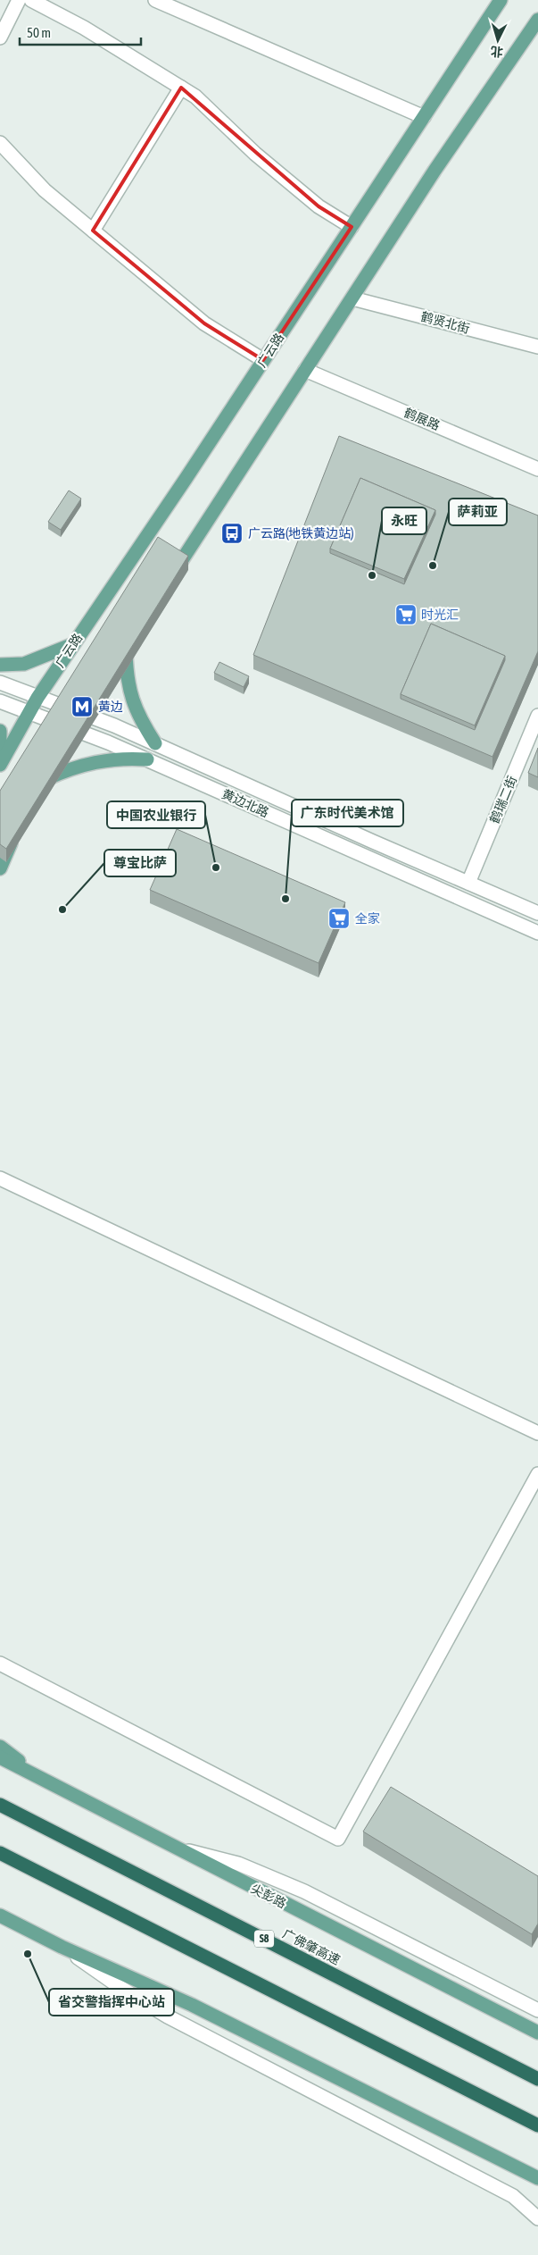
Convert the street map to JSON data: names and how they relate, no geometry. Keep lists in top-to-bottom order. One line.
{"streets":{"highway":["S8","广佛肇高速"],"main road":["广云路","尖彭路"],"street":["鹤贤北街","鹤展路","鹤瑞二街","黄边北路"]},"crossings":[["广云路","黄边北路"],["鹤瑞二街","黄边北路"]],"places":{"bus stop":["广云路(地铁黄边站)"],"other":["萨莉亚","永旺","中国农业银行","广东时代美术馆","尊宝比萨","省交警指挥中心站"],"supermarket":["时光汇","全家"],"metro station":["黄边"]},"scale_bar":"50 m","north":"bottom"}
